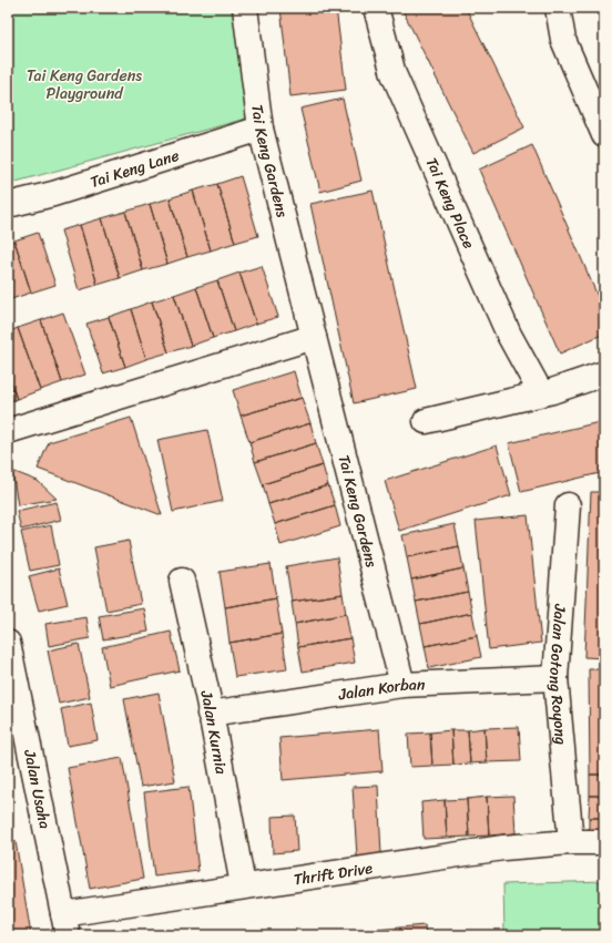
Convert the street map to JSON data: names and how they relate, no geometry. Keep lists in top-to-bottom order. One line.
{"streets":{"street":["Tai Keng Gardens","Tai Keng Lane","Tai Keng Place","Jalan Gotong Royong","Jalan Korban","Jalan Kurnia","Jalan Usaha","Thrift Drive"]},"crossings":[["Tai Keng Gardens","Tai Keng Lane"],["Tai Keng Gardens","Jalan Korban"],["Jalan Gotong Royong","Jalan Korban"],["Jalan Gotong Royong","Thrift Drive"],["Jalan Korban","Jalan Kurnia"],["Jalan Kurnia","Thrift Drive"],["Jalan Usaha","Thrift Drive"]],"parks":["Tai Keng Gardens Playground"]}
